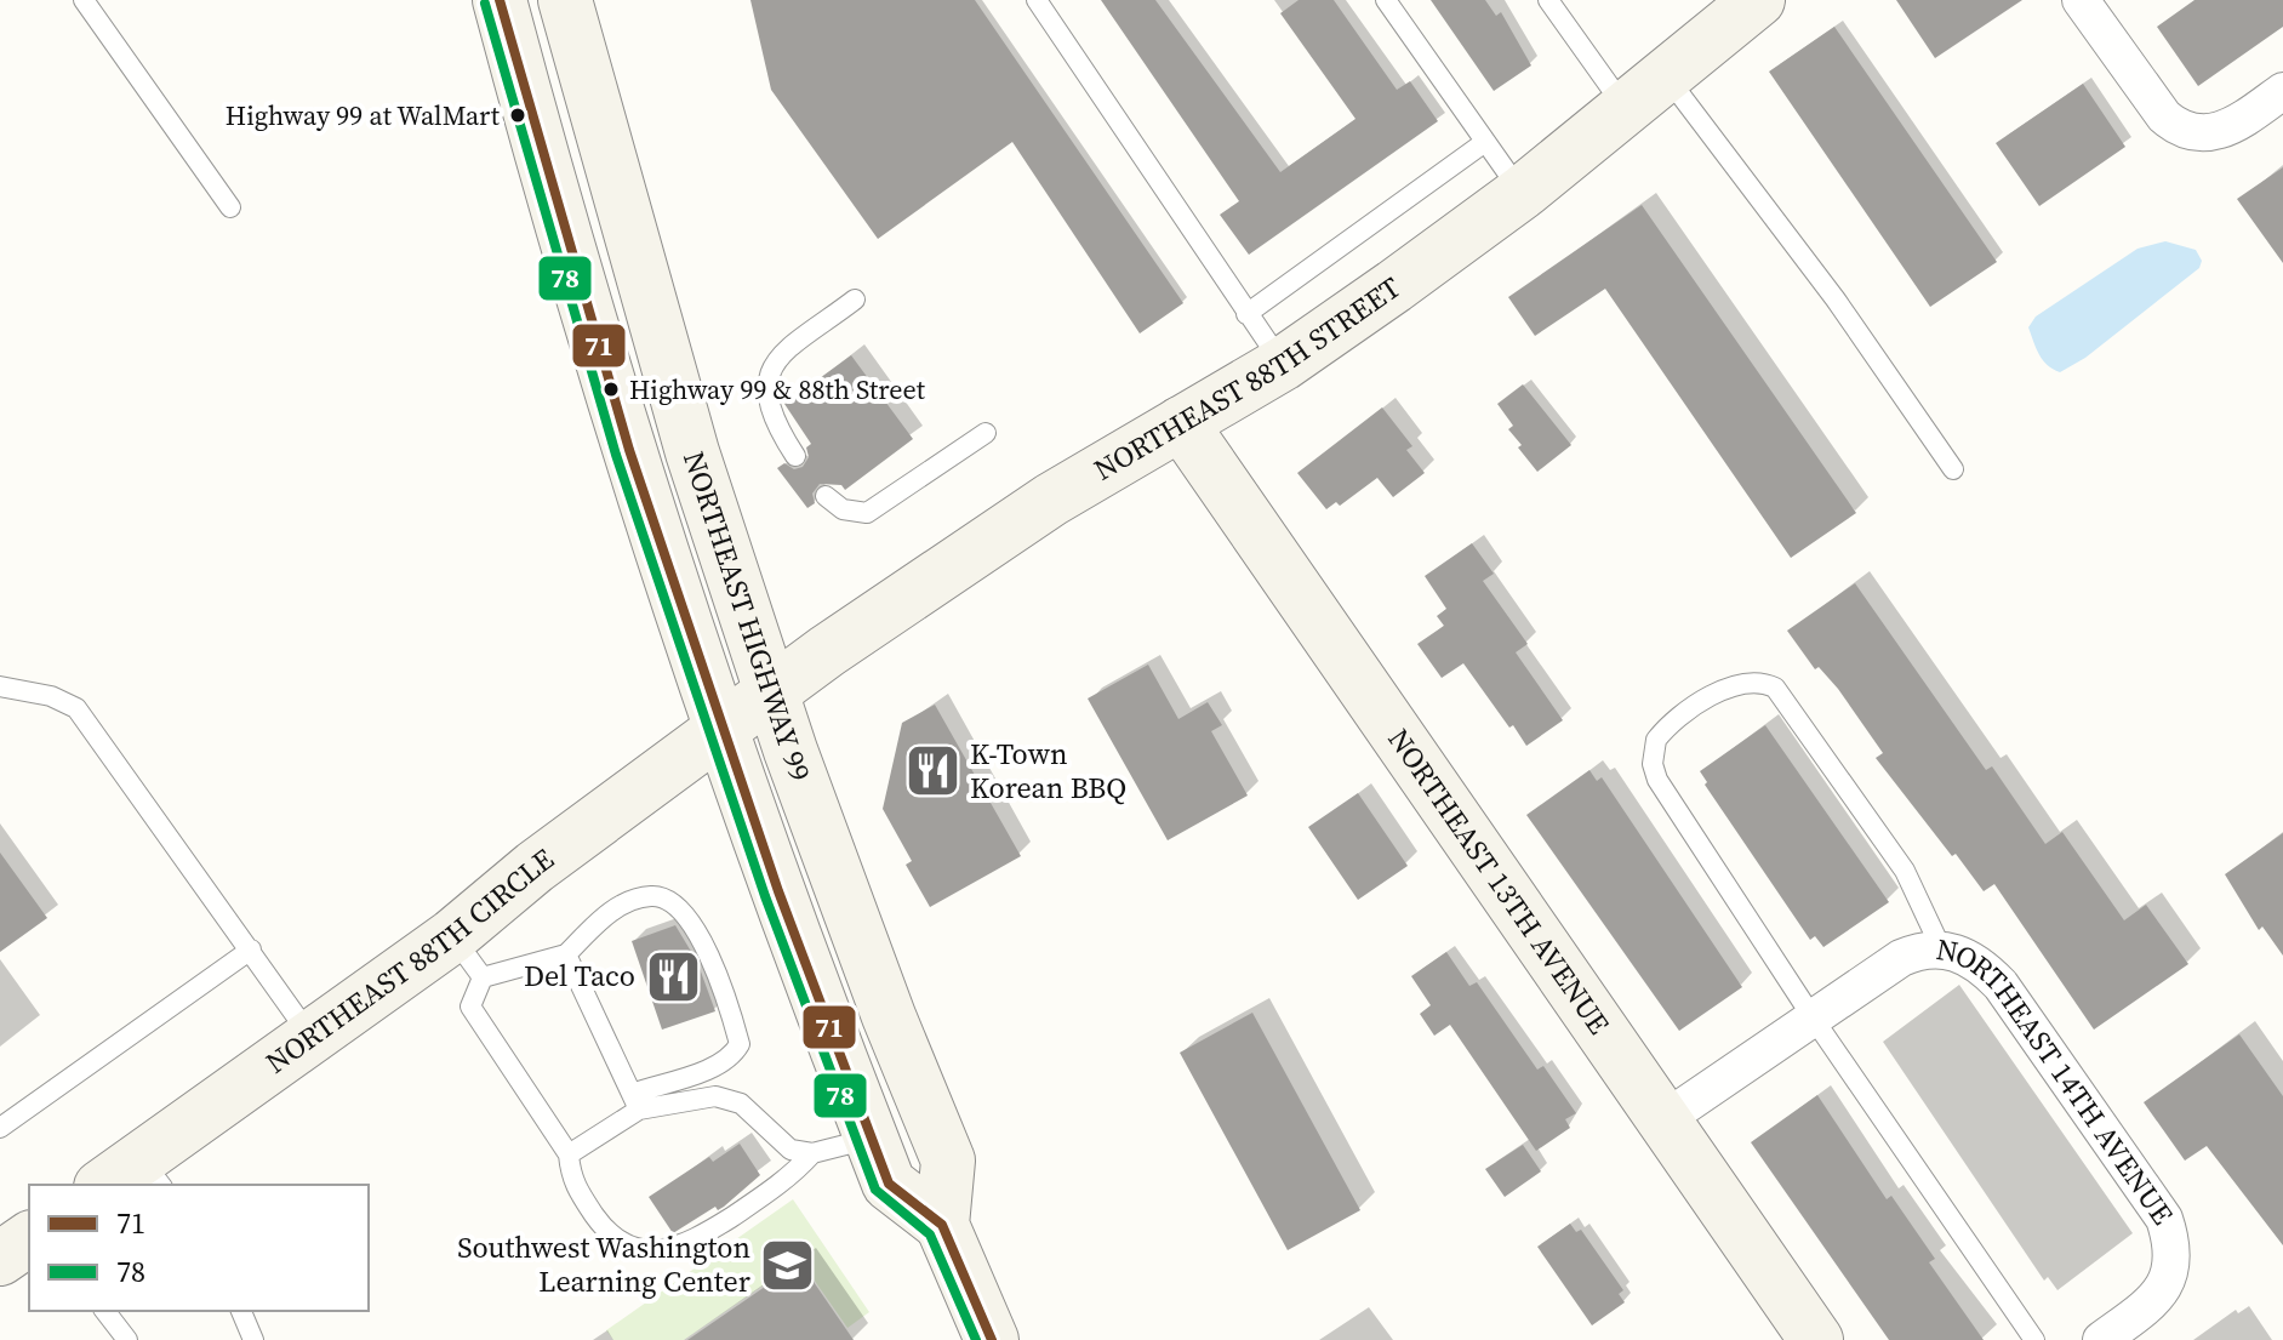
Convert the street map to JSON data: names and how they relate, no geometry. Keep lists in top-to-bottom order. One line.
{"streets":{"street":["NORTHEAST 88TH STREET","NORTHEAST HIGHWAY 99","NORTHEAST 13TH AVENUE","NORTHEAST 88TH CIRCLE","NORTHEAST 14TH AVENUE"]},"crossings":[["NORTHEAST 88TH STREET","NORTHEAST HIGHWAY 99"],["NORTHEAST 88TH STREET","NORTHEAST 13TH AVENUE"],["NORTHEAST 88TH STREET","NORTHEAST 88TH CIRCLE"],["NORTHEAST HIGHWAY 99","NORTHEAST 88TH CIRCLE"]],"places":{"other":["Highway 99 at WalMart","Highway 99 & 88th Street"],"restaurant":["K-Town Korean BBQ","Del Taco"],"school or university":["Southwest Washington Learning Center"]},"lines":["transit line 71","transit line 78"],"legend":["71","78"]}
